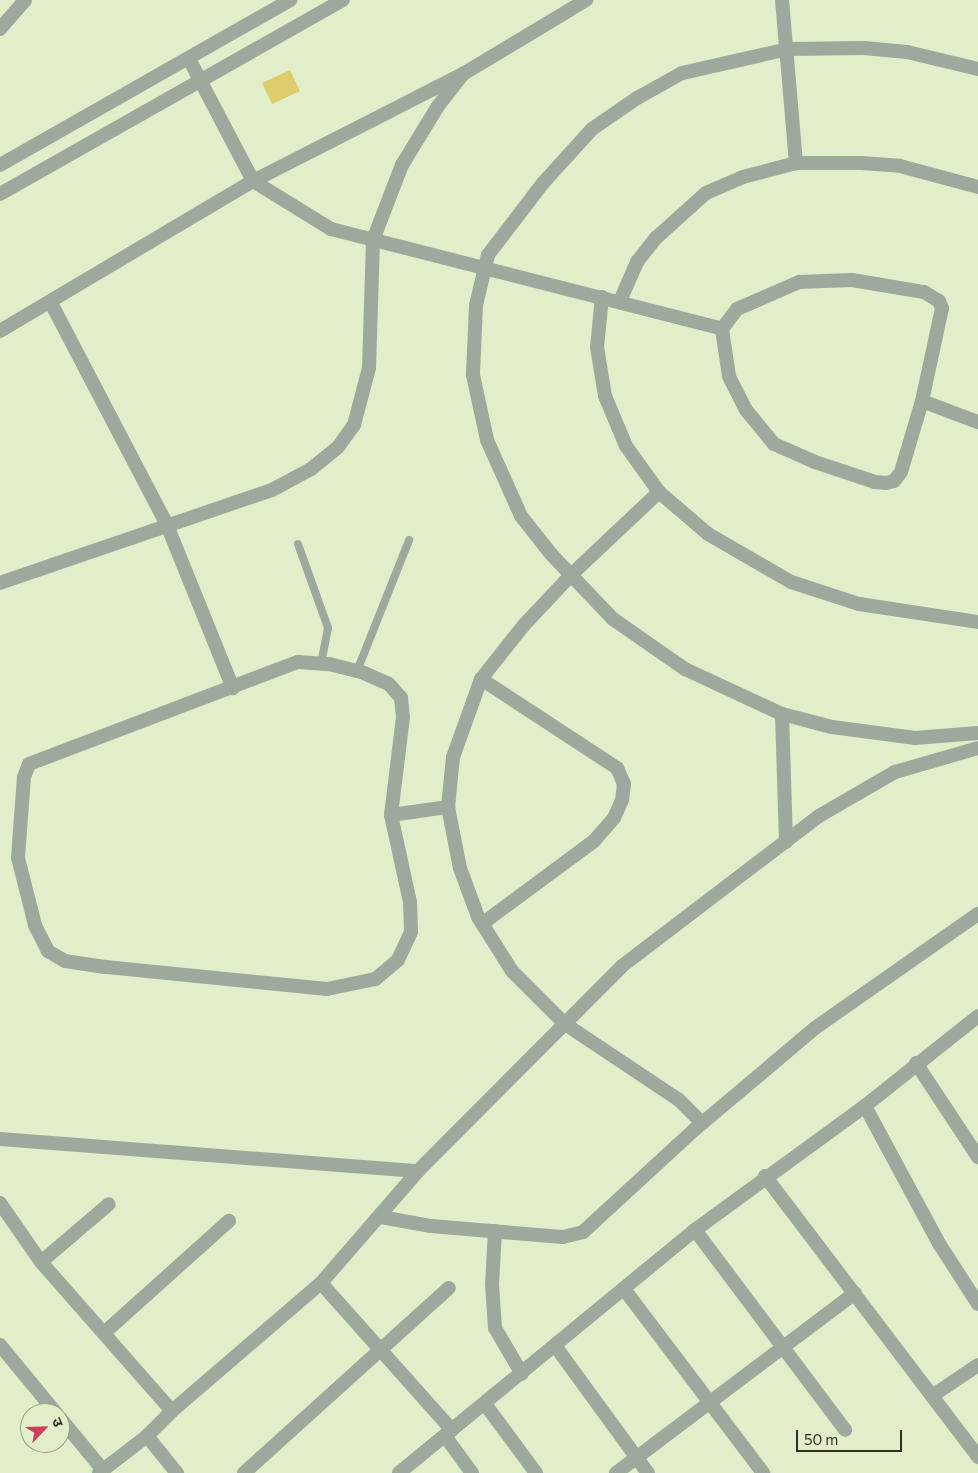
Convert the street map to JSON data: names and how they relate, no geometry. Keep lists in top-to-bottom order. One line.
{"scale_bar":"50 m","north":"top right"}
